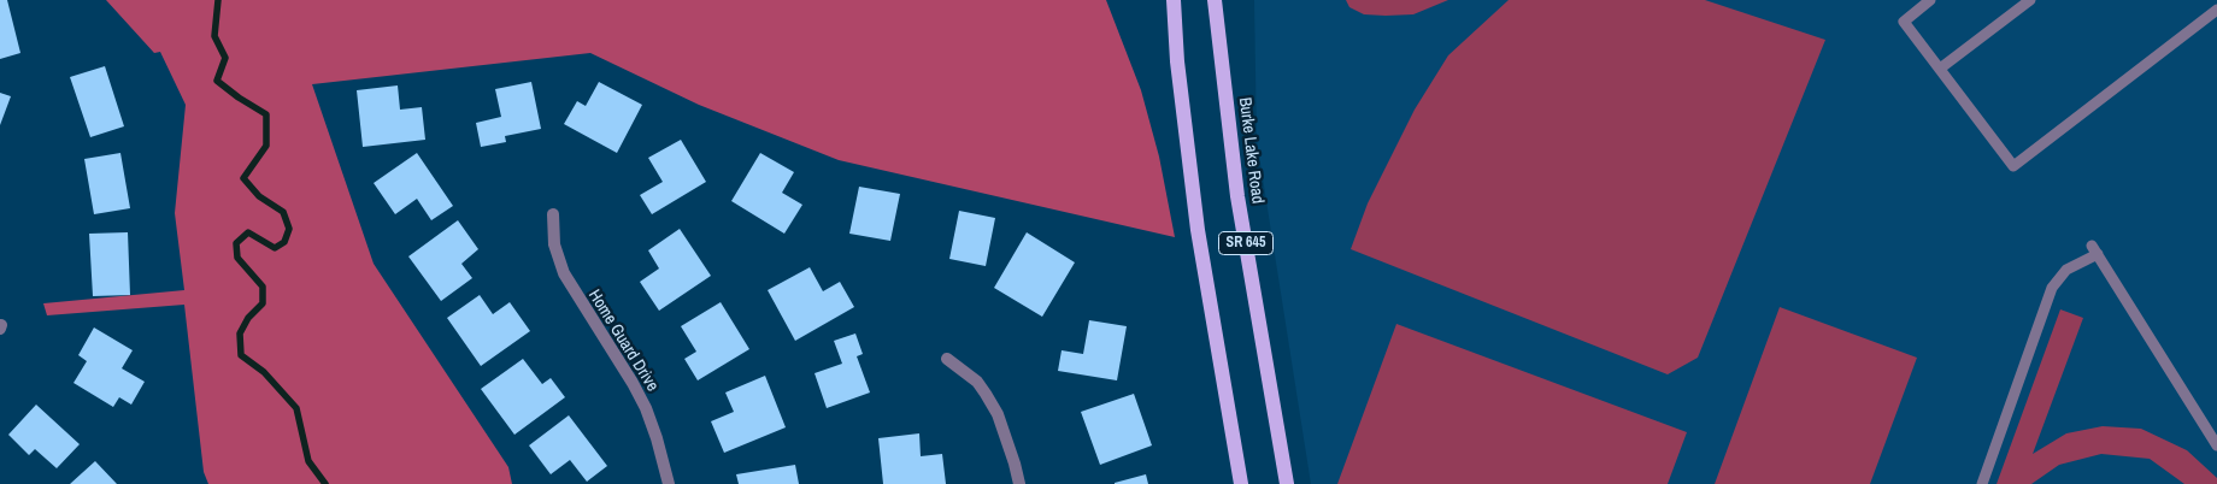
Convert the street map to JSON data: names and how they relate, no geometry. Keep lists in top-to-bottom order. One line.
{"streets":{"main road":["Burke Lake Road","SR 645"],"street":["Home Guard Drive"]}}
